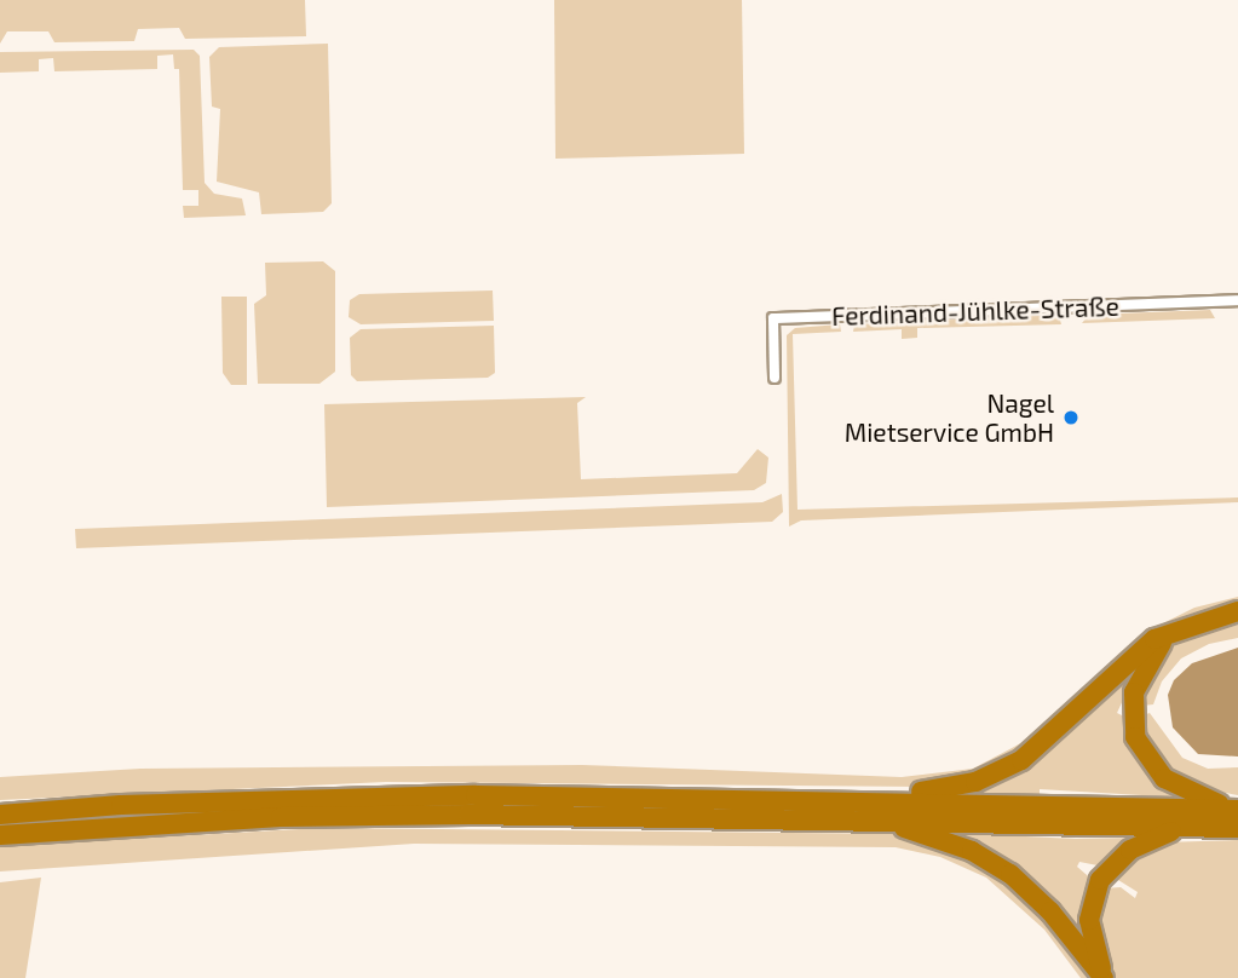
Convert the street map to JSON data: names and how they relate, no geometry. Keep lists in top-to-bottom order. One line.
{"streets":{"street":["Ferdinand-Jühlke-Straße"]},"places":["Nagel Mietservice GmbH"]}
